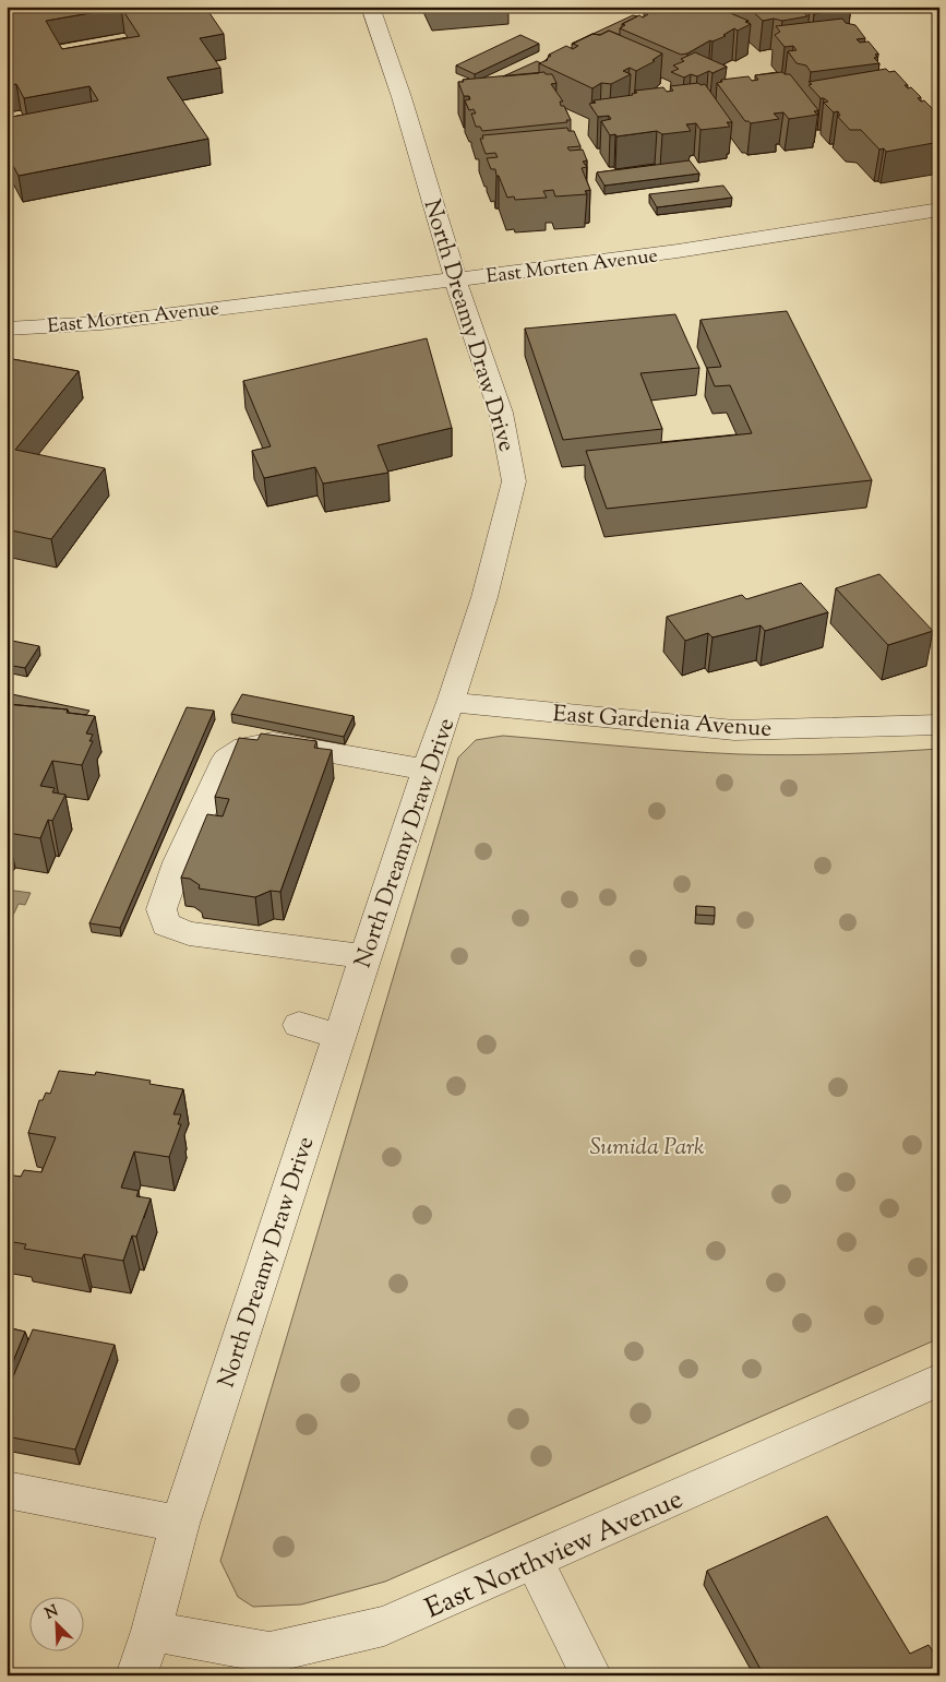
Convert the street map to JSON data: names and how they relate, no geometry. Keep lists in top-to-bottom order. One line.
{"streets":{"street":["East Morten Avenue","North Dreamy Draw Drive","East Gardenia Avenue","East Northview Avenue"]},"crossings":[["East Morten Avenue","North Dreamy Draw Drive"],["North Dreamy Draw Drive","East Gardenia Avenue"],["North Dreamy Draw Drive","East Northview Avenue"]],"parks":["Sumida Park"],"north":"top left"}
